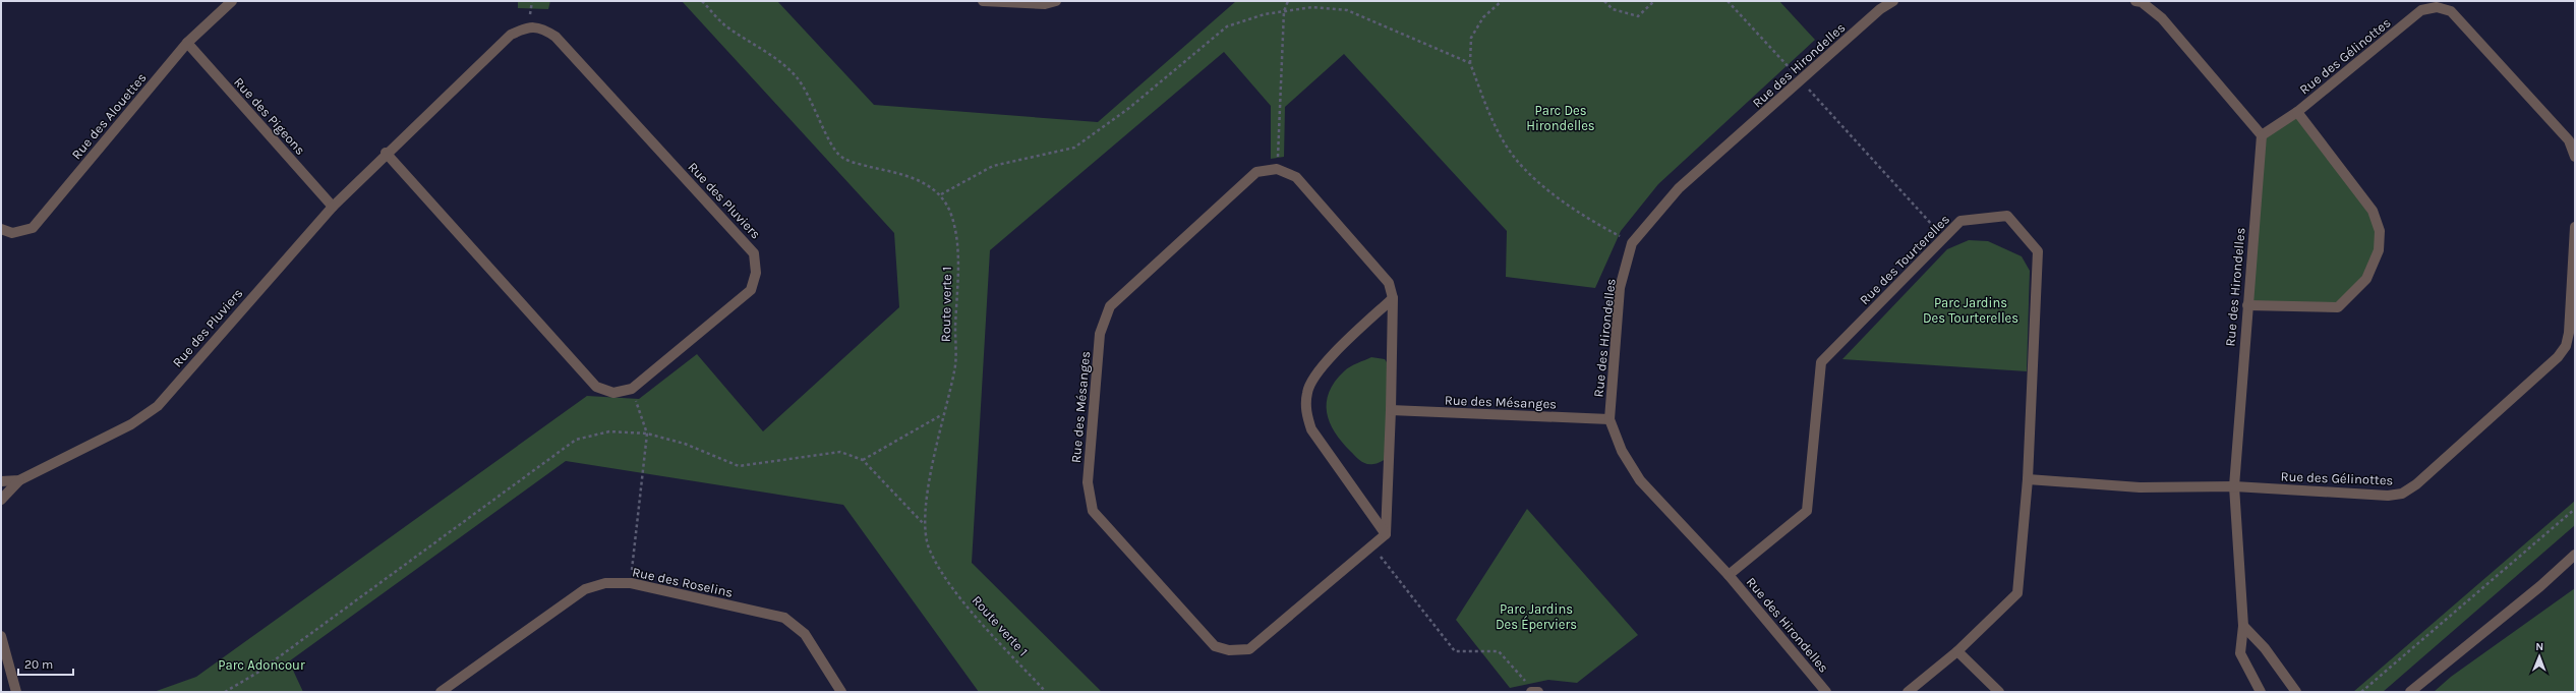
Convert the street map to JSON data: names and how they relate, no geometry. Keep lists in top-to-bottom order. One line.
{"streets":{"street":["Rue des Gélinottes","Rue des Hirondelles","Rue des Alouettes","Rue des Pigeons","Rue des Pluviers","Rue des Tourterelles","Rue des Mésanges","Rue des Roselins"],"path":["Route verte 1"]},"crossings":[["Rue des Gélinottes","Rue des Hirondelles"],["Rue des Gélinottes","Rue des Tourterelles"],["Rue des Hirondelles","Rue des Tourterelles"],["Rue des Hirondelles","Rue des Mésanges"],["Rue des Alouettes","Rue des Pigeons"],["Rue des Pigeons","Rue des Pluviers"]],"parks":["Parc Des Hirondelles","Parc Jardins Des Tourterelles","Parc Jardins Des Éperviers","Parc Adoncour"],"scale_bar":"20 m","north":"top"}
